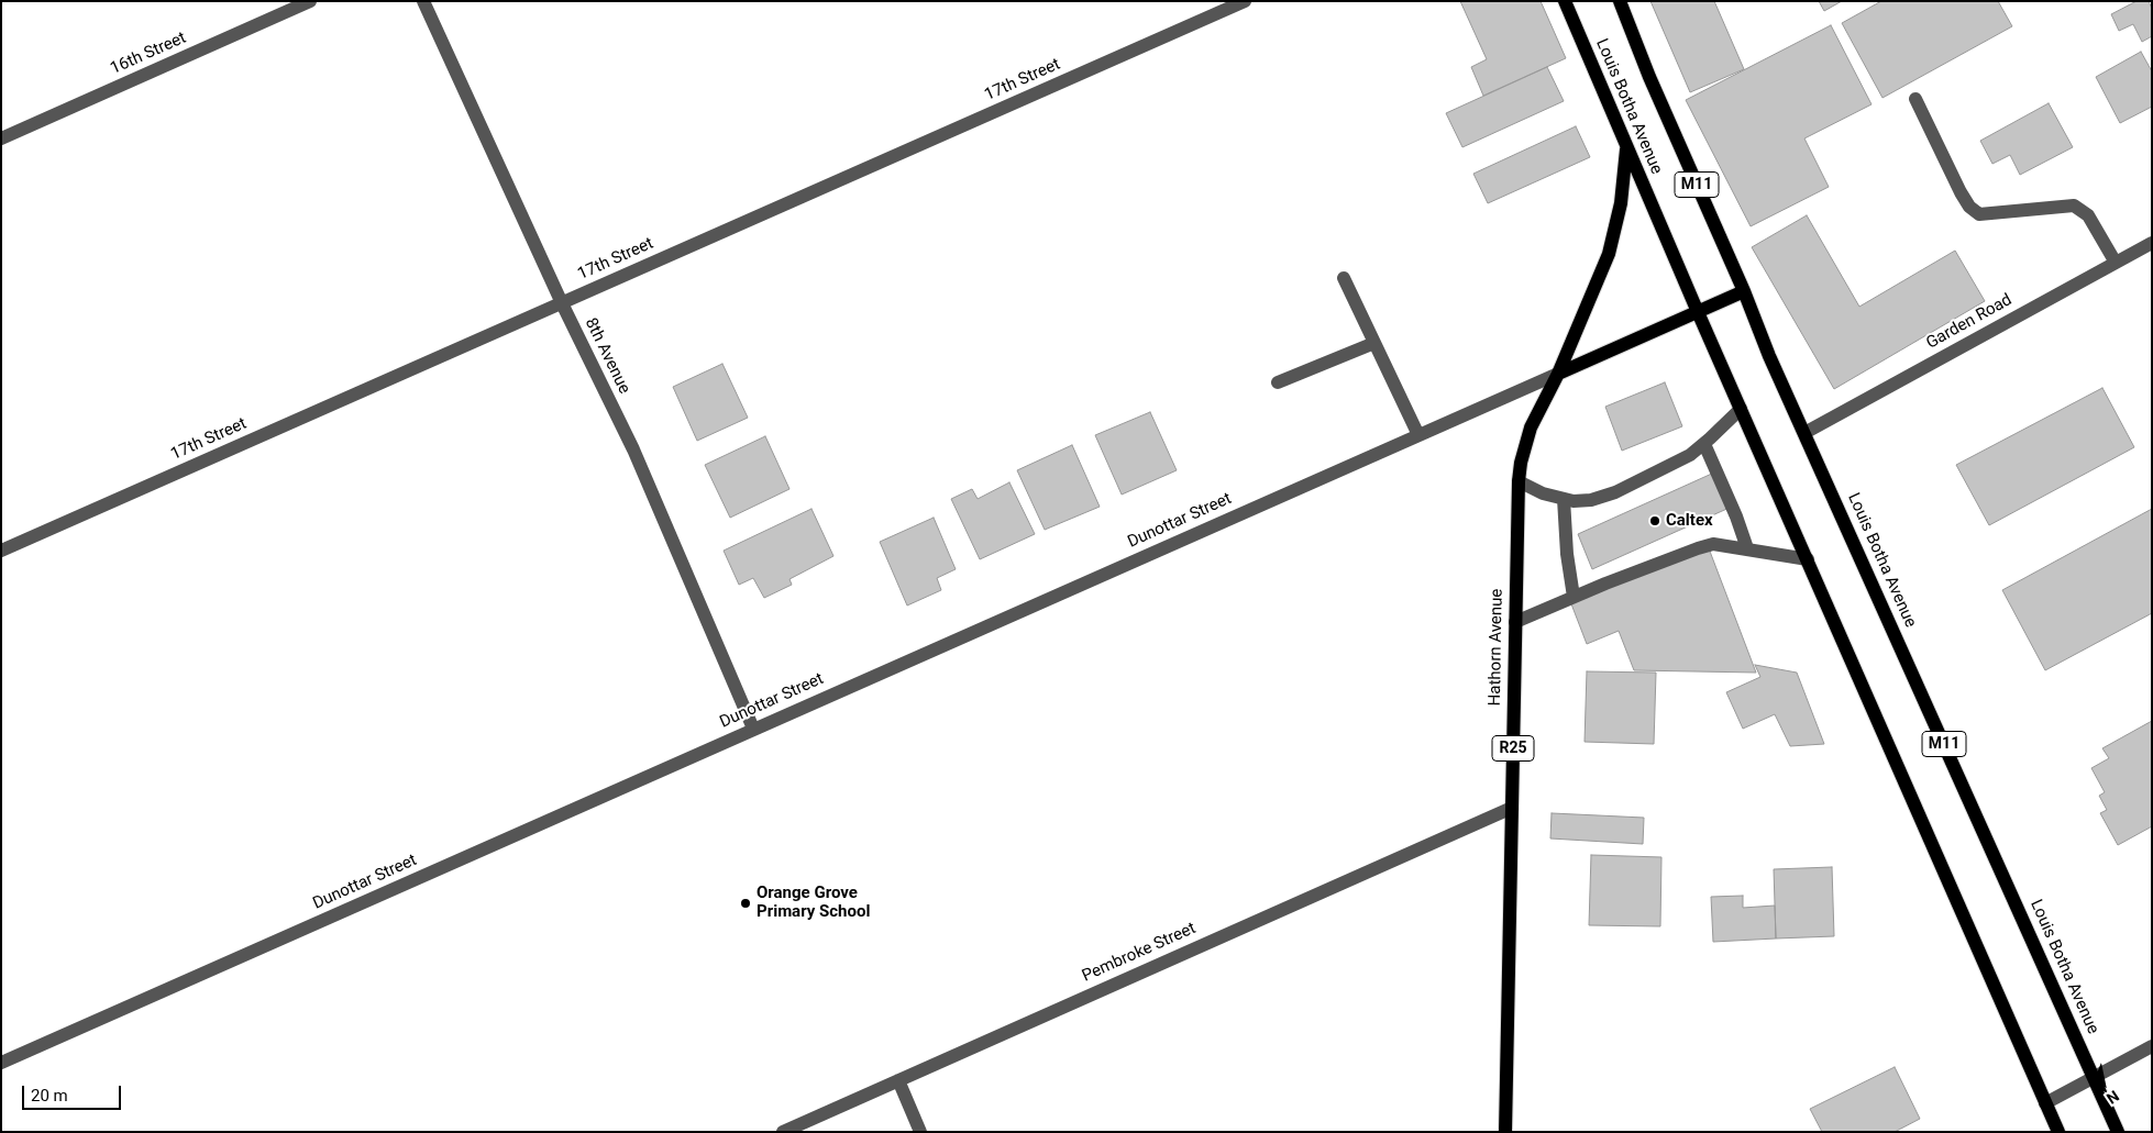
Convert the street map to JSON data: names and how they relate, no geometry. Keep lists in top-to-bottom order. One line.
{"streets":{"main road":["Louis Botha Avenue","M11","Hathorn Avenue","R25"],"street":["16th Street","17th Street","Garden Road","8th Avenue","Dunottar Street","Pembroke Street"]},"crossings":[["17th Street","8th Avenue"],["Louis Botha Avenue","Garden Road"],["Louis Botha Avenue","Hathorn Avenue"],["8th Avenue","Dunottar Street"],["Dunottar Street","Hathorn Avenue"],["Hathorn Avenue","Pembroke Street"]],"places":["Caltex","Orange Grove Primary School"],"scale_bar":"20 m","north":"bottom right"}
